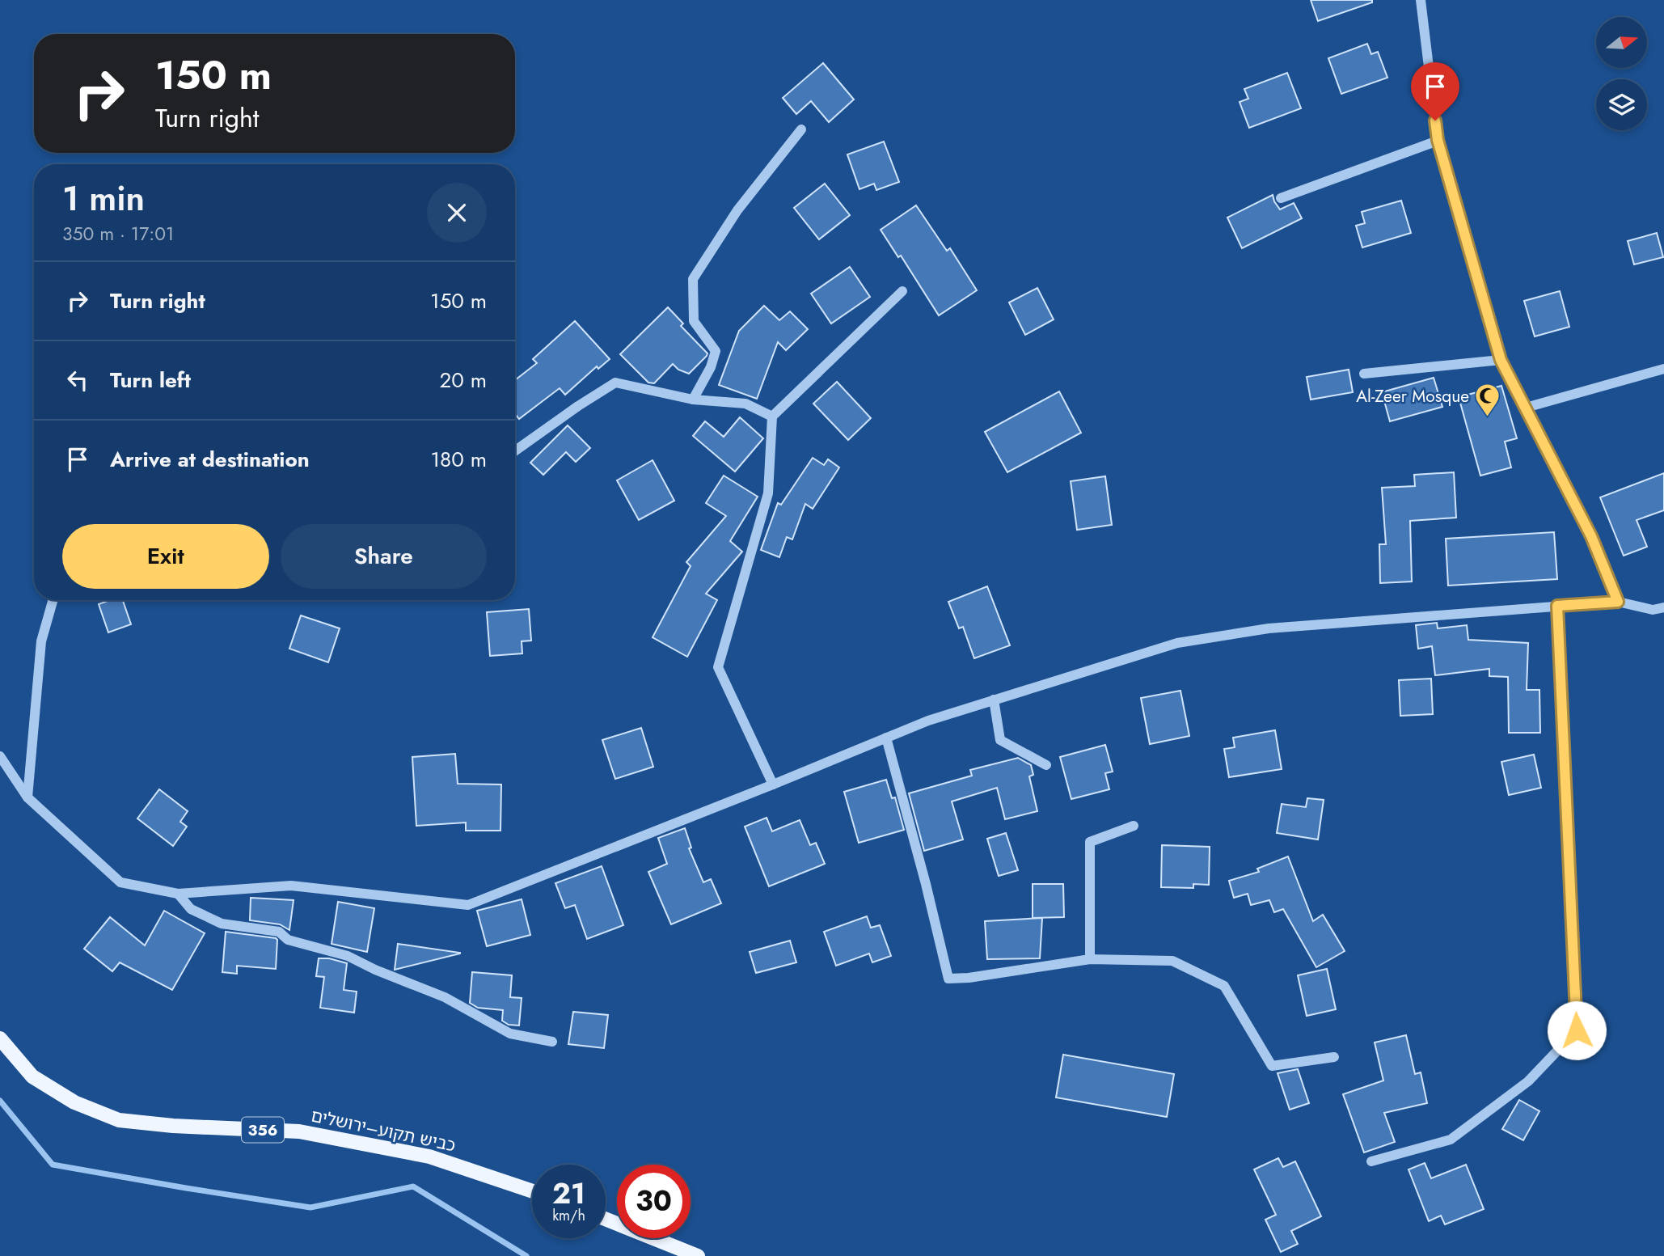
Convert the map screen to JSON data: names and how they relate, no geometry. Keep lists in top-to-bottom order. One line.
{"streets":{"main road":["356","כביש תקוע–ירושלים"]},"places":{"mosque":["Al-Zeer Mosque"]},"north":"right","page":{"turn":["150 m","Turn right"],"heading":["1 min","350 m · 17:01"],"list":[{"name":"Turn right","value":"150 m"},{"name":"Turn left","value":"20 m"},{"name":"Arrive at destination","value":"180 m"}],"buttons":["Exit","Share"],"speed":"21 km/h","limit":"30"}}
